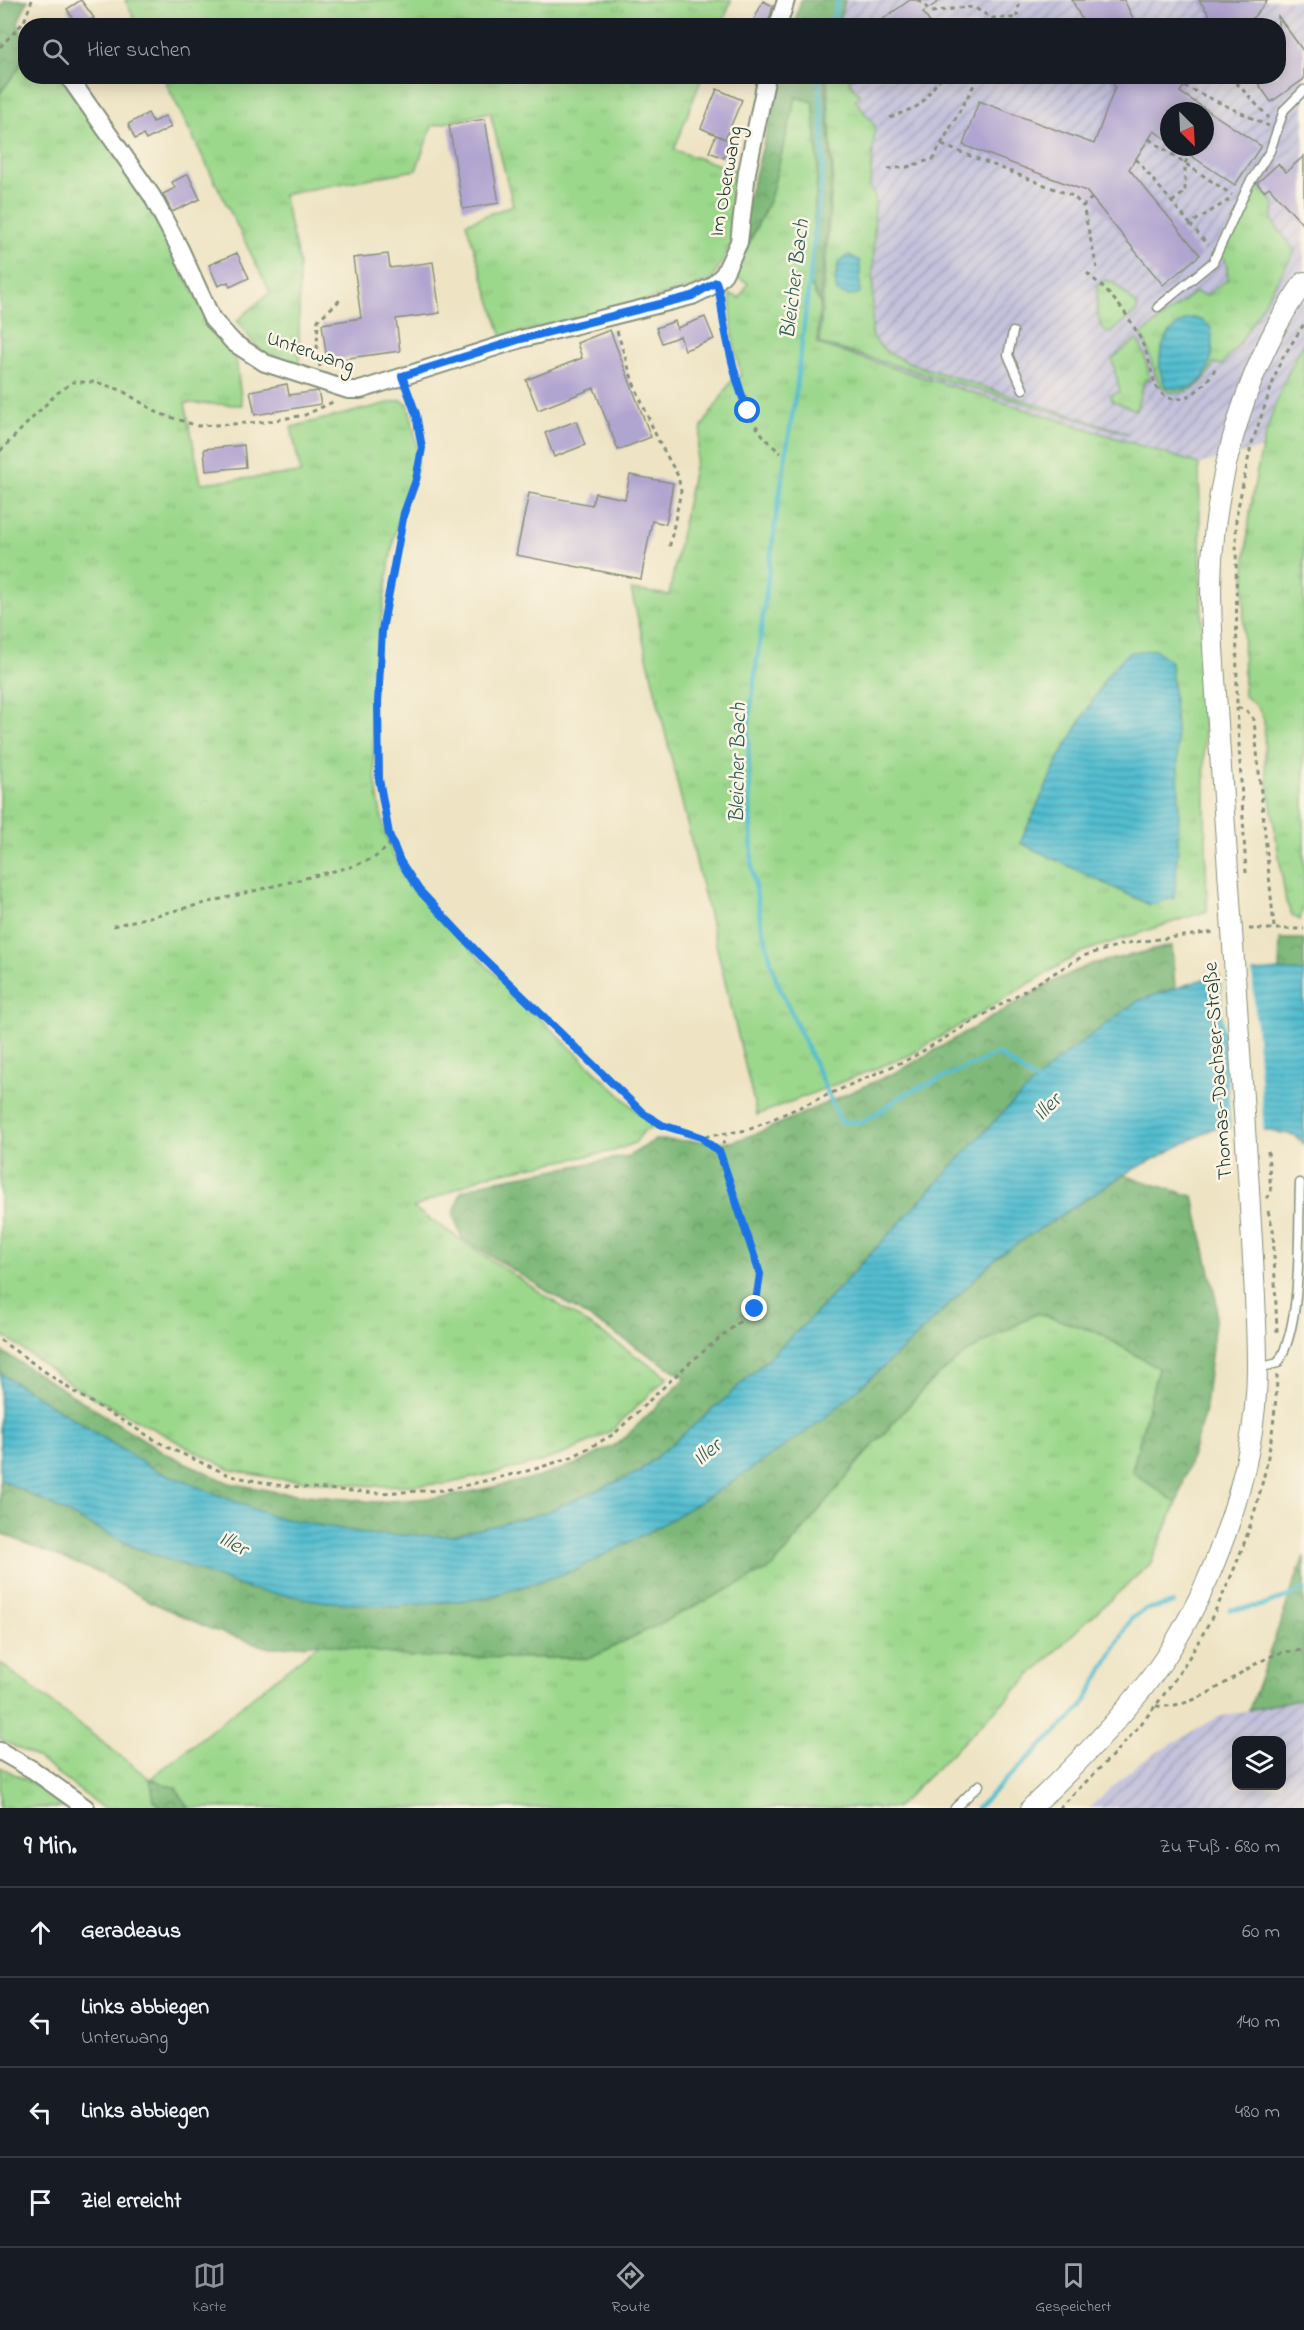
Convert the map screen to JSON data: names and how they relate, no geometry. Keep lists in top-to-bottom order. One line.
{"streets":{"street":["Im Oberwang","Unterwang","Thomas-Dachser-Straße"]},"crossings":[["Im Oberwang","Unterwang"]],"water":["Bleicher Bach","Iller"],"north":"bottom right","page":{"search":"Hier suchen","heading":["9 Min.","Zu Fuß · 680 m"],"list":[["Geradeaus","60 m"],["Links abbiegen","Unterwang","140 m"],["Links abbiegen","480 m"],"Ziel erreicht"],"nav":["Karte","Route","Gespeichert"]}}
